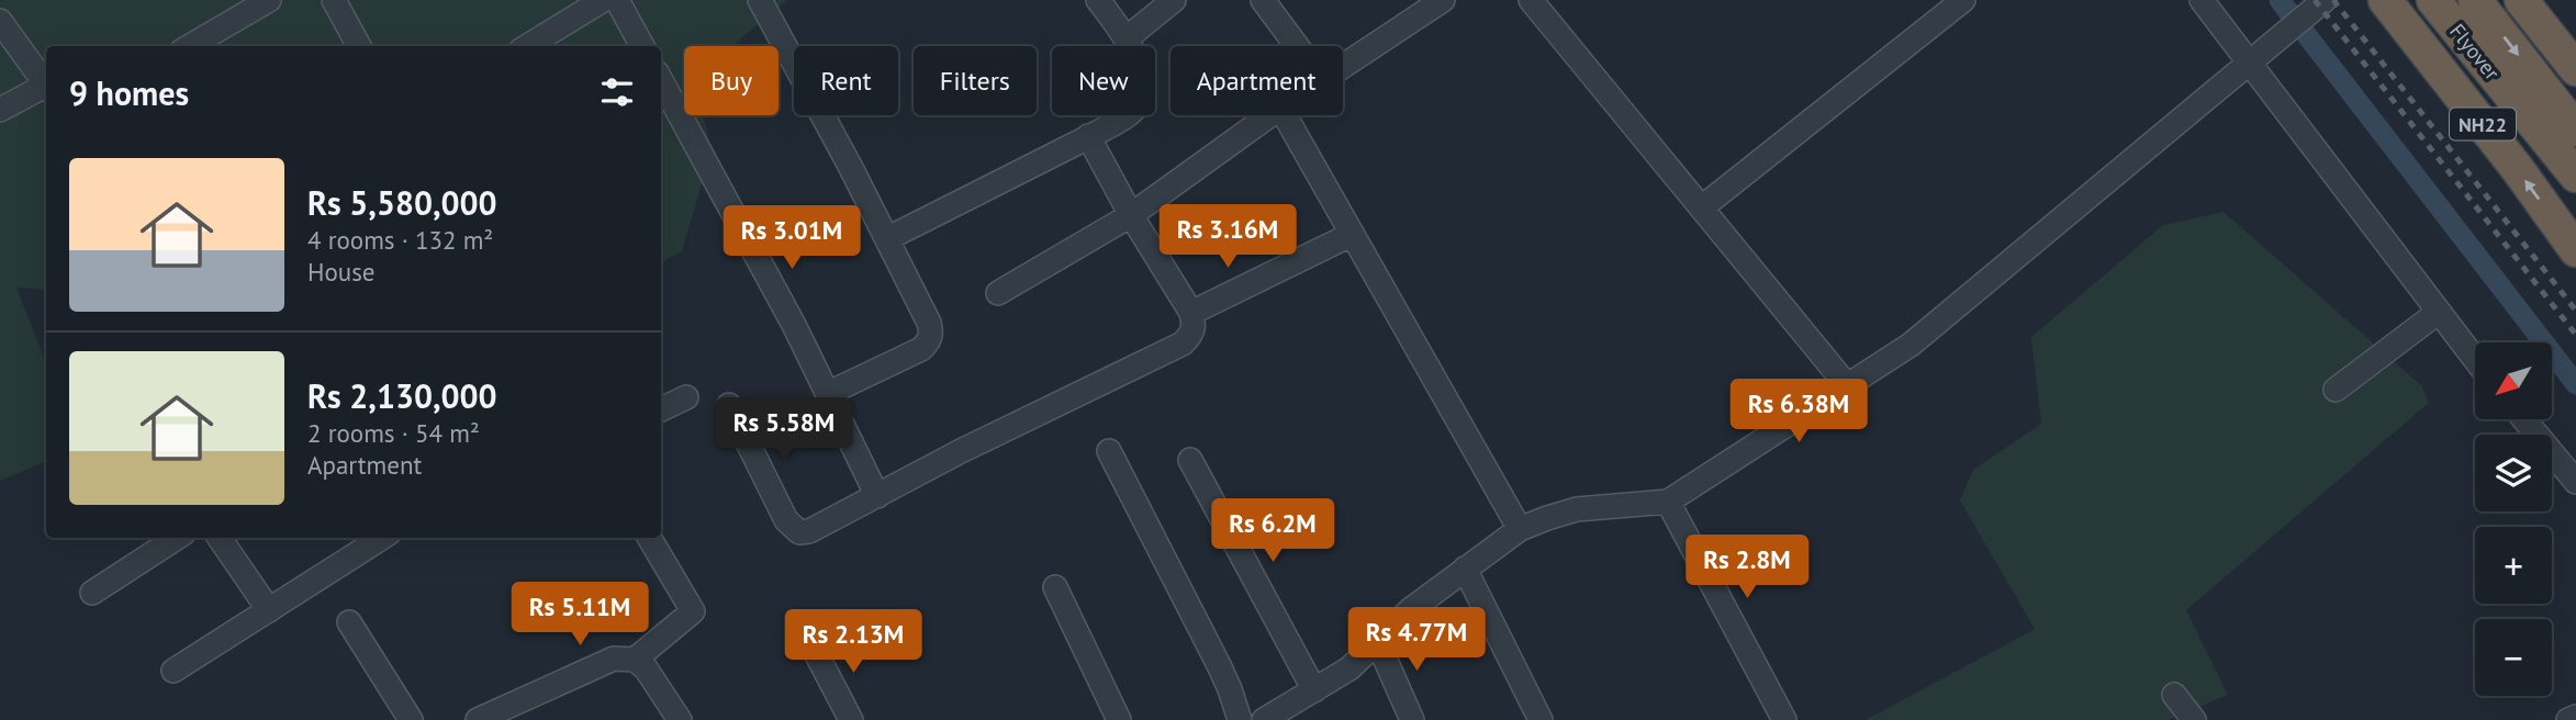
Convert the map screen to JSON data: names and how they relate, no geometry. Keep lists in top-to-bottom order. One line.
{"streets":{"highway":["Flyover","NH22"]},"north":"bottom left","page":{"chip":["Buy","Rent","Filters","New","Apartment"],"heading":"9 homes","list":[{"name":"Rs 5,580,000","note":"4 rooms · 132 m² · House"},{"name":"Rs 2,130,000","note":"2 rooms · 54 m² · Apartment"}],"price":["Rs 3.16M","Rs 3.01M","Rs 6.38M","Rs 5.58M","Rs 6.2M","Rs 2.8M","Rs 5.11M","Rs 4.77M","Rs 2.13M"],"map_buttons":["+","−"]}}
